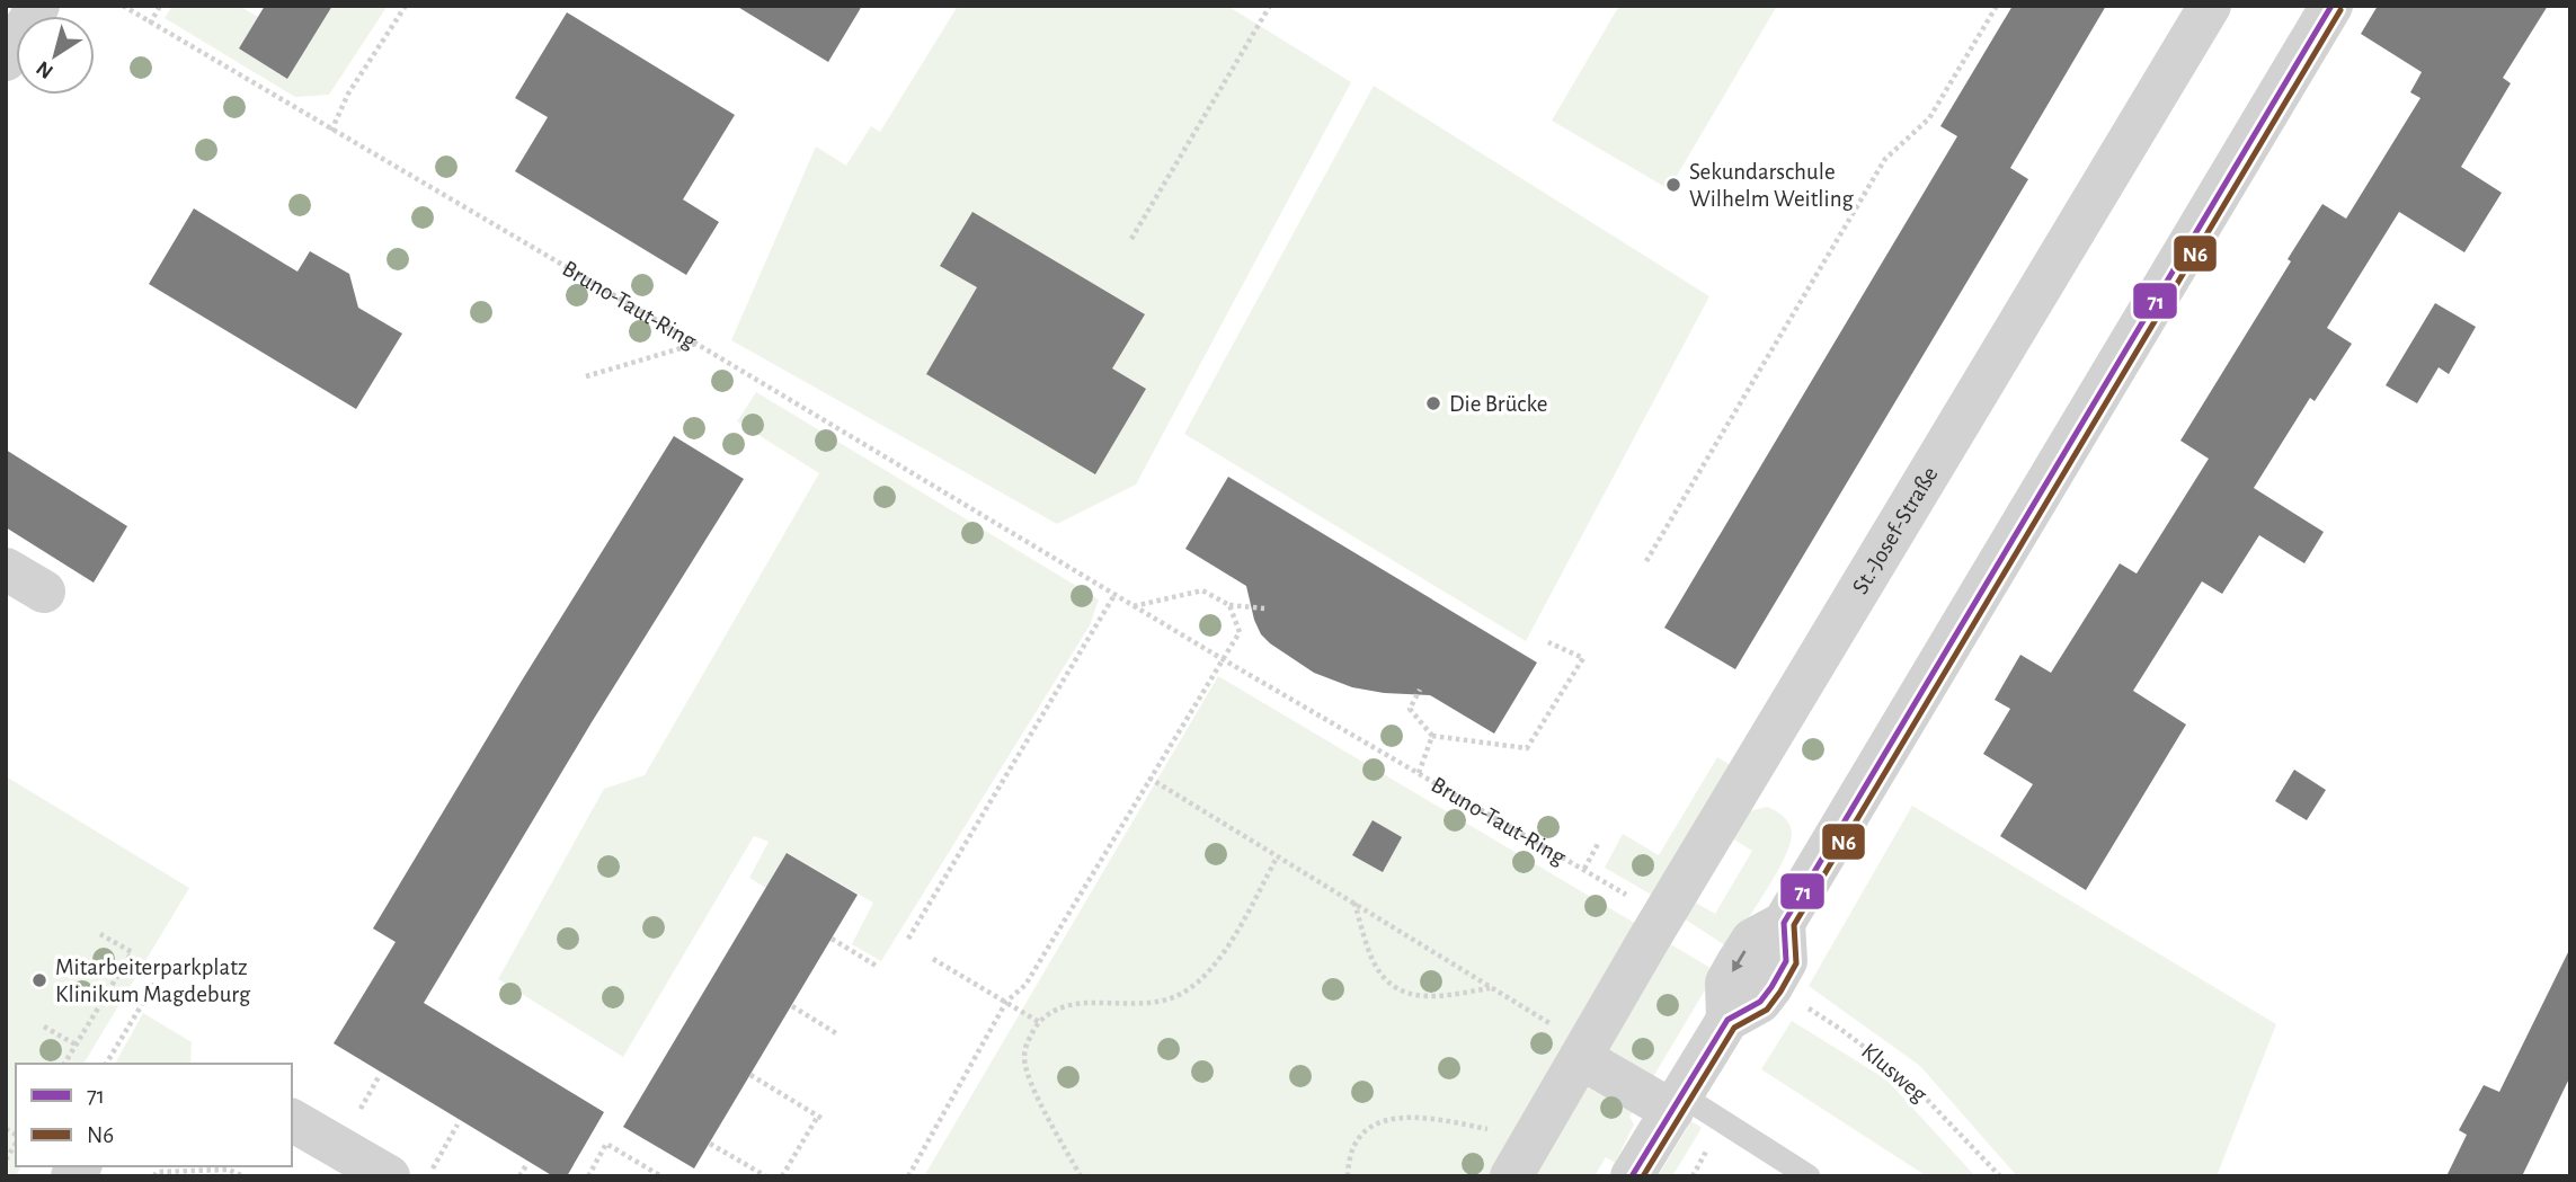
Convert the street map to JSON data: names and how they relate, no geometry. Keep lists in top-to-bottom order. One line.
{"streets":{"street":["St.-Josef-Straße"],"path":["Bruno-Taut-Ring","Klusweg"]},"crossings":[["Bruno-Taut-Ring","St.-Josef-Straße"]],"places":["Sekundarschule Wilhelm Weitling","Die Brücke","Mitarbeiterparkplatz Klinikum Magdeburg"],"lines":["transit line 71","transit line N6"],"legend":["71","N6"],"north":"bottom left"}
